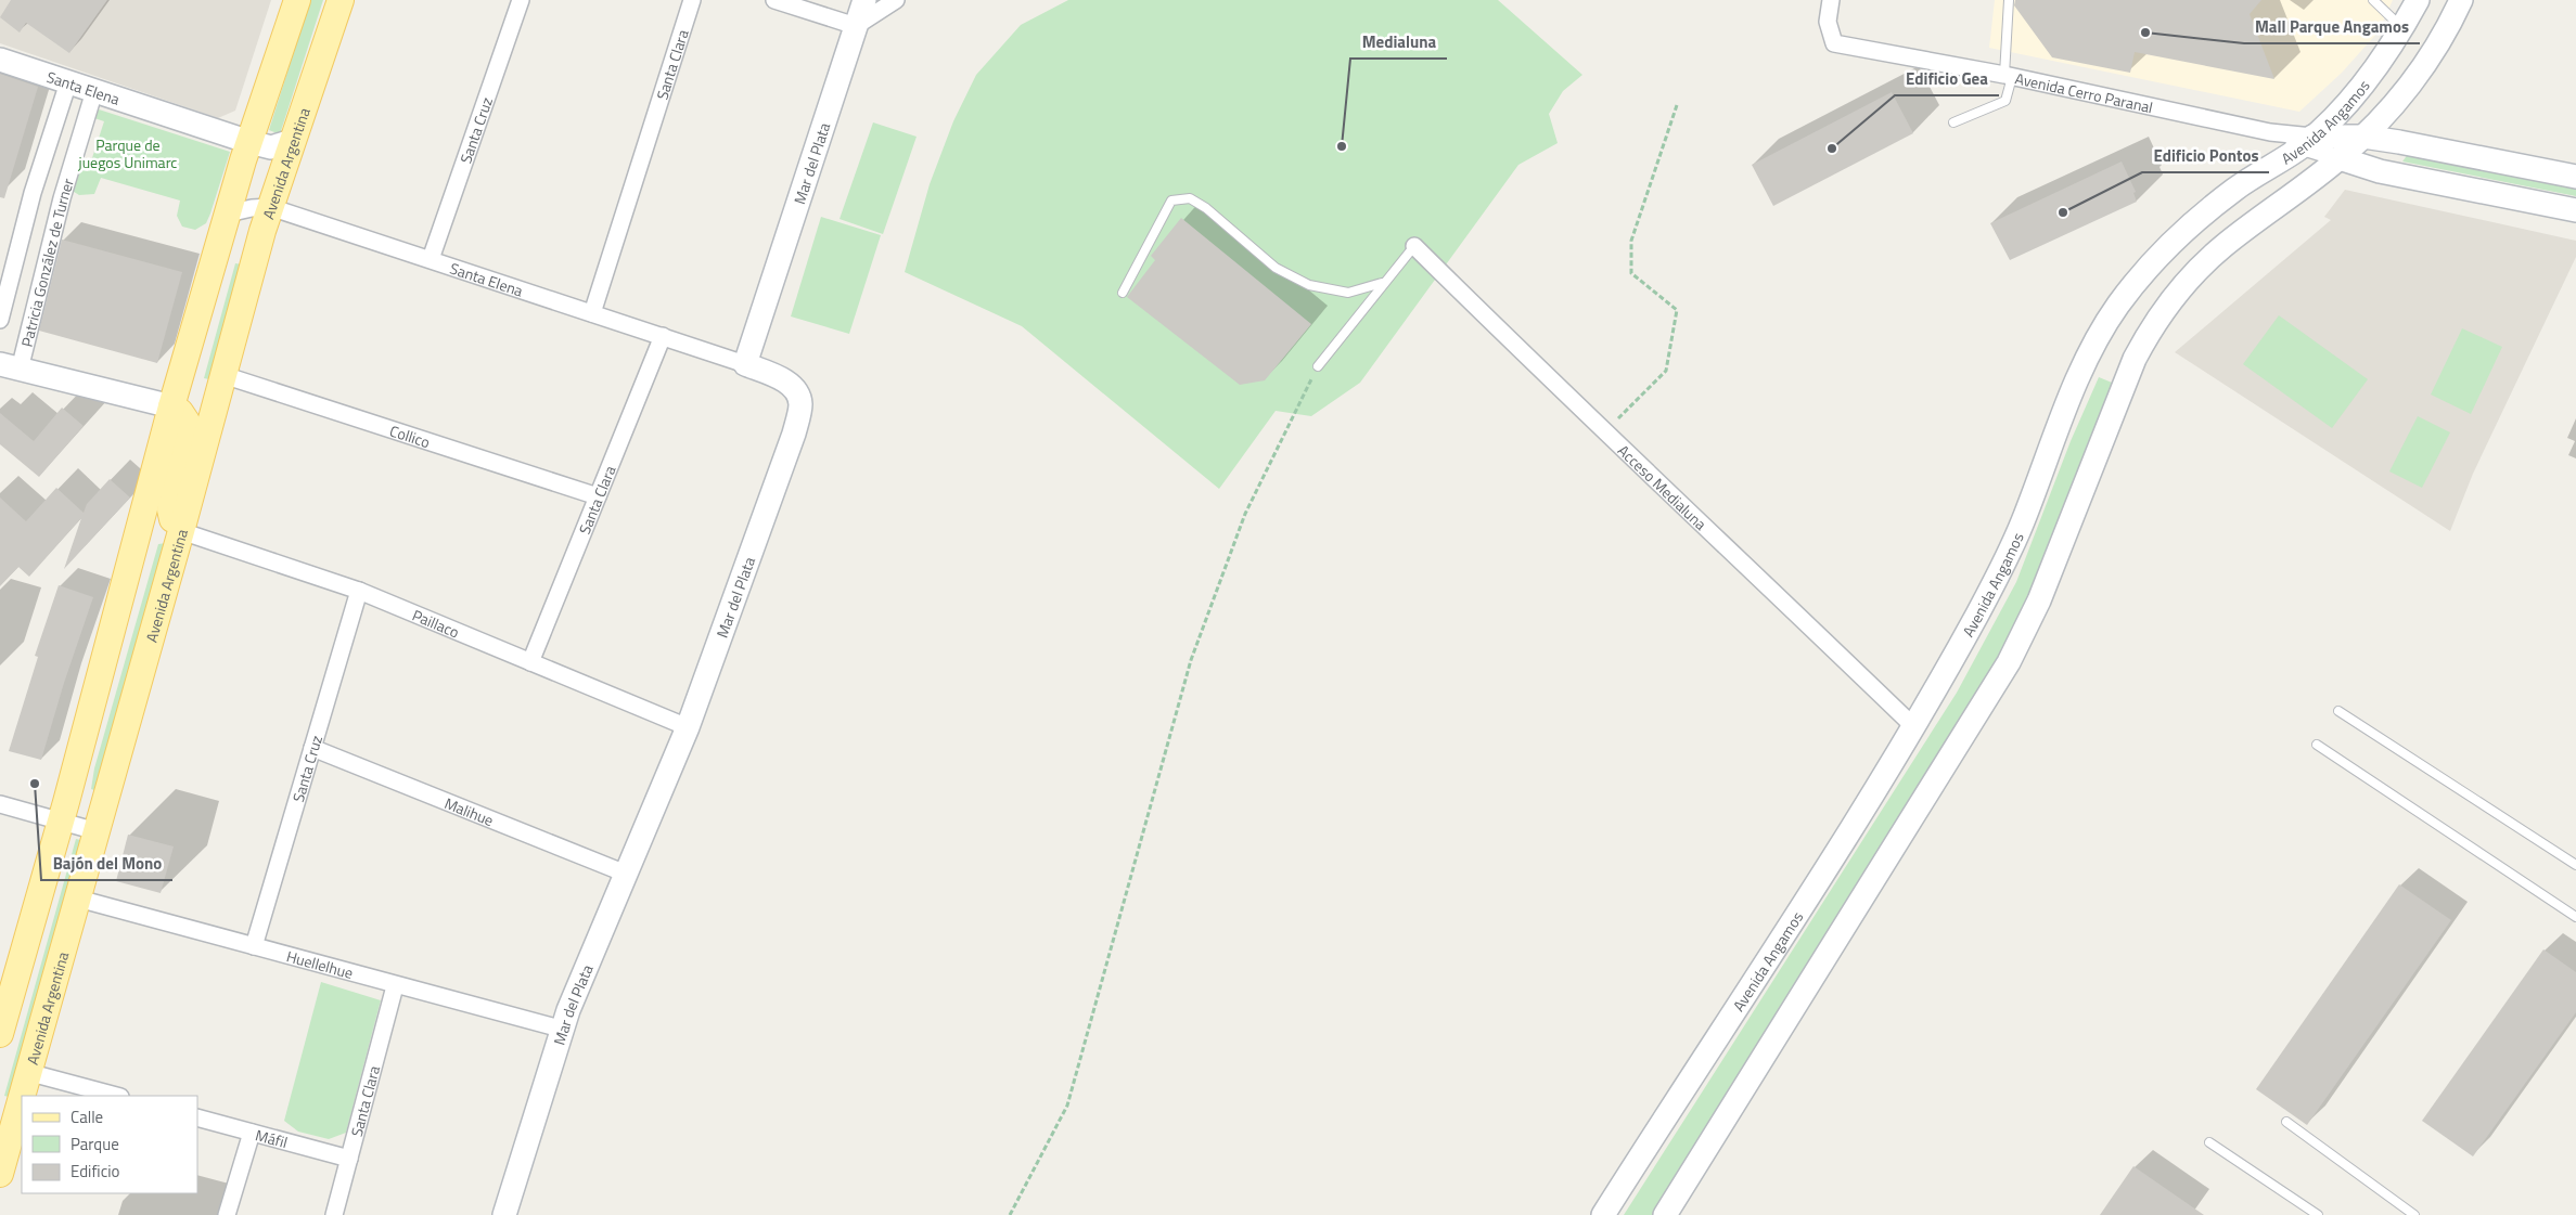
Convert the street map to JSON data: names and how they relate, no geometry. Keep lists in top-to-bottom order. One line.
{"streets":{"main road":["Santa Elena","Avenida Cerro Paranal","Avenida Angamos","Avenida Argentina","Mar del Plata"],"street":["Santa Clara","Santa Cruz","Patricia González de Turner","Collico","Acceso Medialuna","Paillaco","Malihue","Huellelhue","Máfil"]},"crossings":[["Santa Clara","Santa Elena"],["Santa Clara","Collico"],["Santa Clara","Paillaco"],["Santa Clara","Huellelhue"],["Santa Clara","Máfil"],["Santa Elena","Santa Cruz"],["Santa Elena","Avenida Argentina"],["Santa Elena","Mar del Plata"],["Santa Elena","Patricia González de Turner"],["Avenida Cerro Paranal","Avenida Angamos"],["Avenida Angamos","Acceso Medialuna"],["Santa Cruz","Paillaco"],["Santa Cruz","Malihue"],["Santa Cruz","Huellelhue"],["Avenida Argentina","Collico"],["Avenida Argentina","Paillaco"],["Avenida Argentina","Huellelhue"],["Mar del Plata","Paillaco"],["Mar del Plata","Malihue"],["Mar del Plata","Huellelhue"]],"parks":["Parque de juegos Unimarc"],"places":["Mall Parque Angamos","Medialuna","Edificio Gea","Edificio Pontos","Bajón del Mono"],"legend":["Calle","Parque","Edificio"]}
